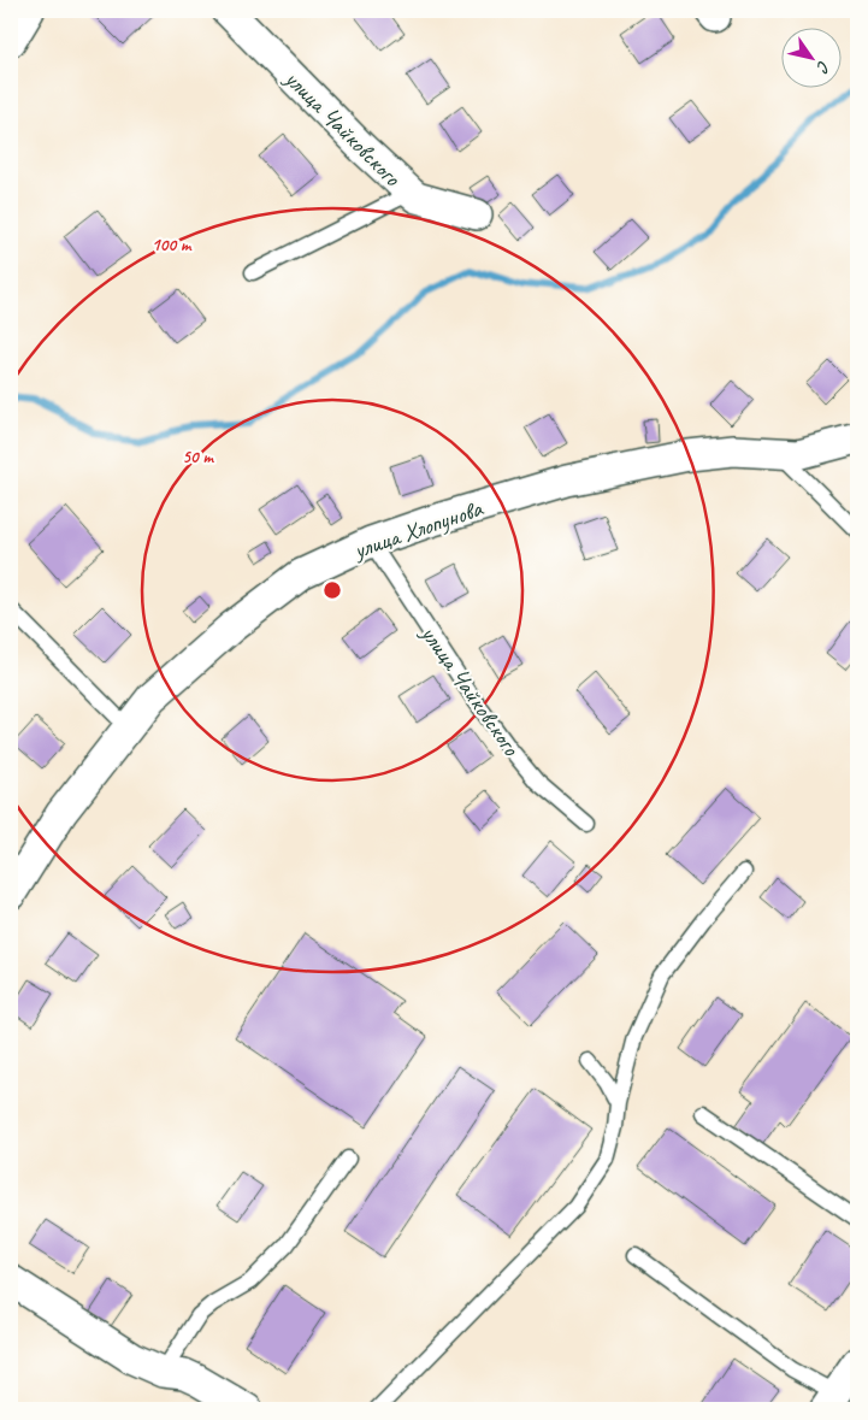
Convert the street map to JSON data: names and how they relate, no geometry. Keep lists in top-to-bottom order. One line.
{"streets":{"street":["улица Чайковского","улица Хлопунова"]},"crossings":[["улица Чайковского","улица Хлопунова"]],"north":"bottom right","rings":["100 m","50 m"]}
